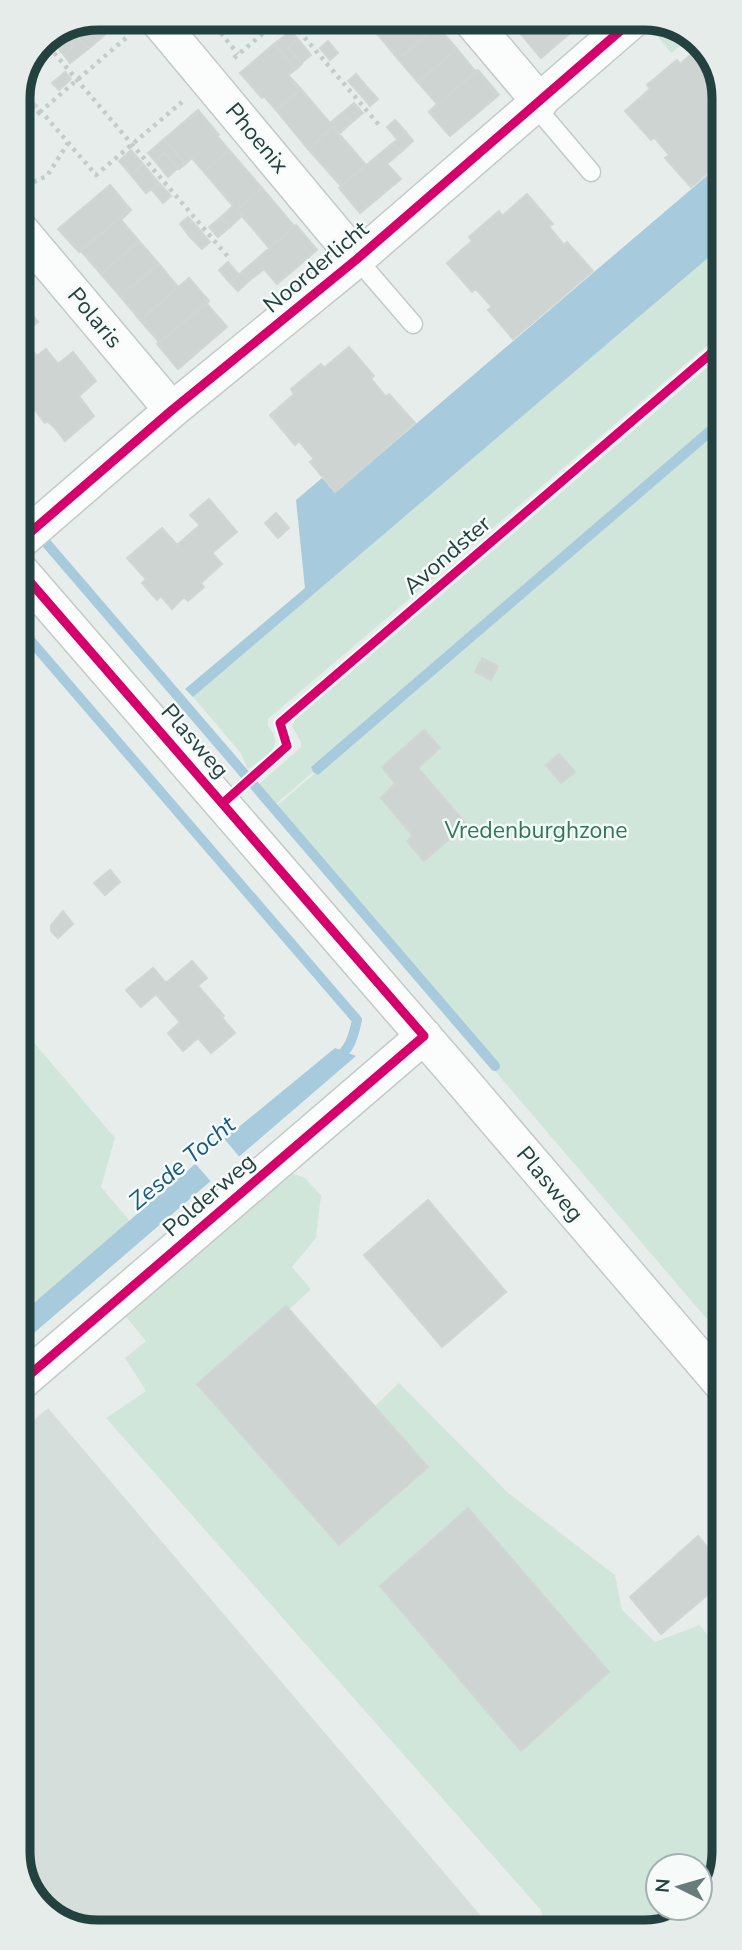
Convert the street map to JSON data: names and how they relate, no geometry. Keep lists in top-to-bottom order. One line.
{"streets":{"street":["Phoenix","Noorderlicht","Polaris","Plasweg","Polderweg"],"cycle path":["Avondster"]},"crossings":[["Phoenix","Noorderlicht"],["Noorderlicht","Polaris"],["Plasweg","Polderweg"]],"water":["Zesde Tocht"],"parks":["Vredenburghzone"],"north":"left"}
